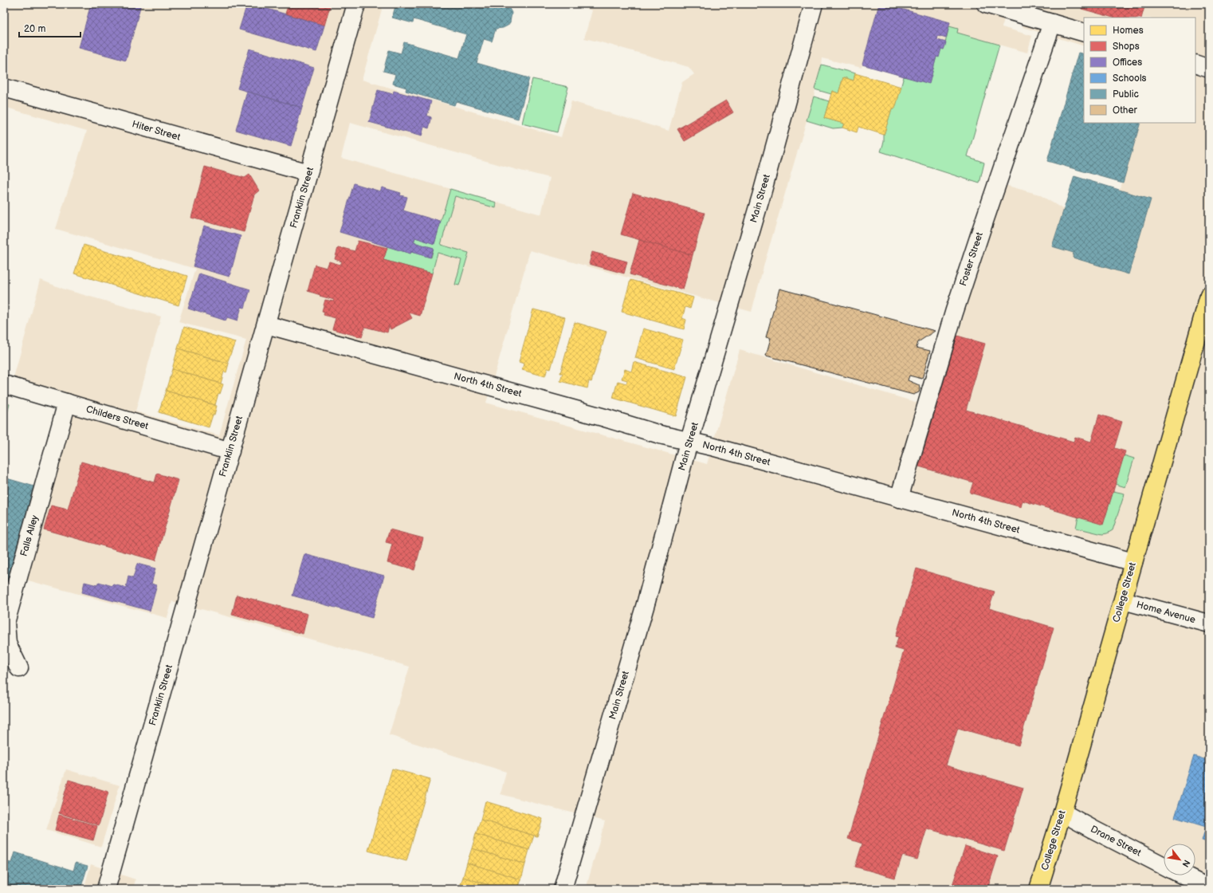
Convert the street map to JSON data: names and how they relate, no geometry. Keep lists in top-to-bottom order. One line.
{"streets":{"main road":["College Street"],"street":["Hiter Street","Franklin Street","Main Street","Foster Street","North 4th Street","Childers Street","Falls Alley","Home Avenue","Drane Street"]},"crossings":[["Hiter Street","Franklin Street"],["Franklin Street","North 4th Street"],["Franklin Street","Childers Street"],["Main Street","North 4th Street"],["Foster Street","North 4th Street"],["North 4th Street","College Street"],["Childers Street","Falls Alley"],["College Street","Home Avenue"],["College Street","Drane Street"]],"legend":["Homes","Shops","Offices","Schools","Public","Other"],"scale_bar":"20 m","north":"bottom right"}
